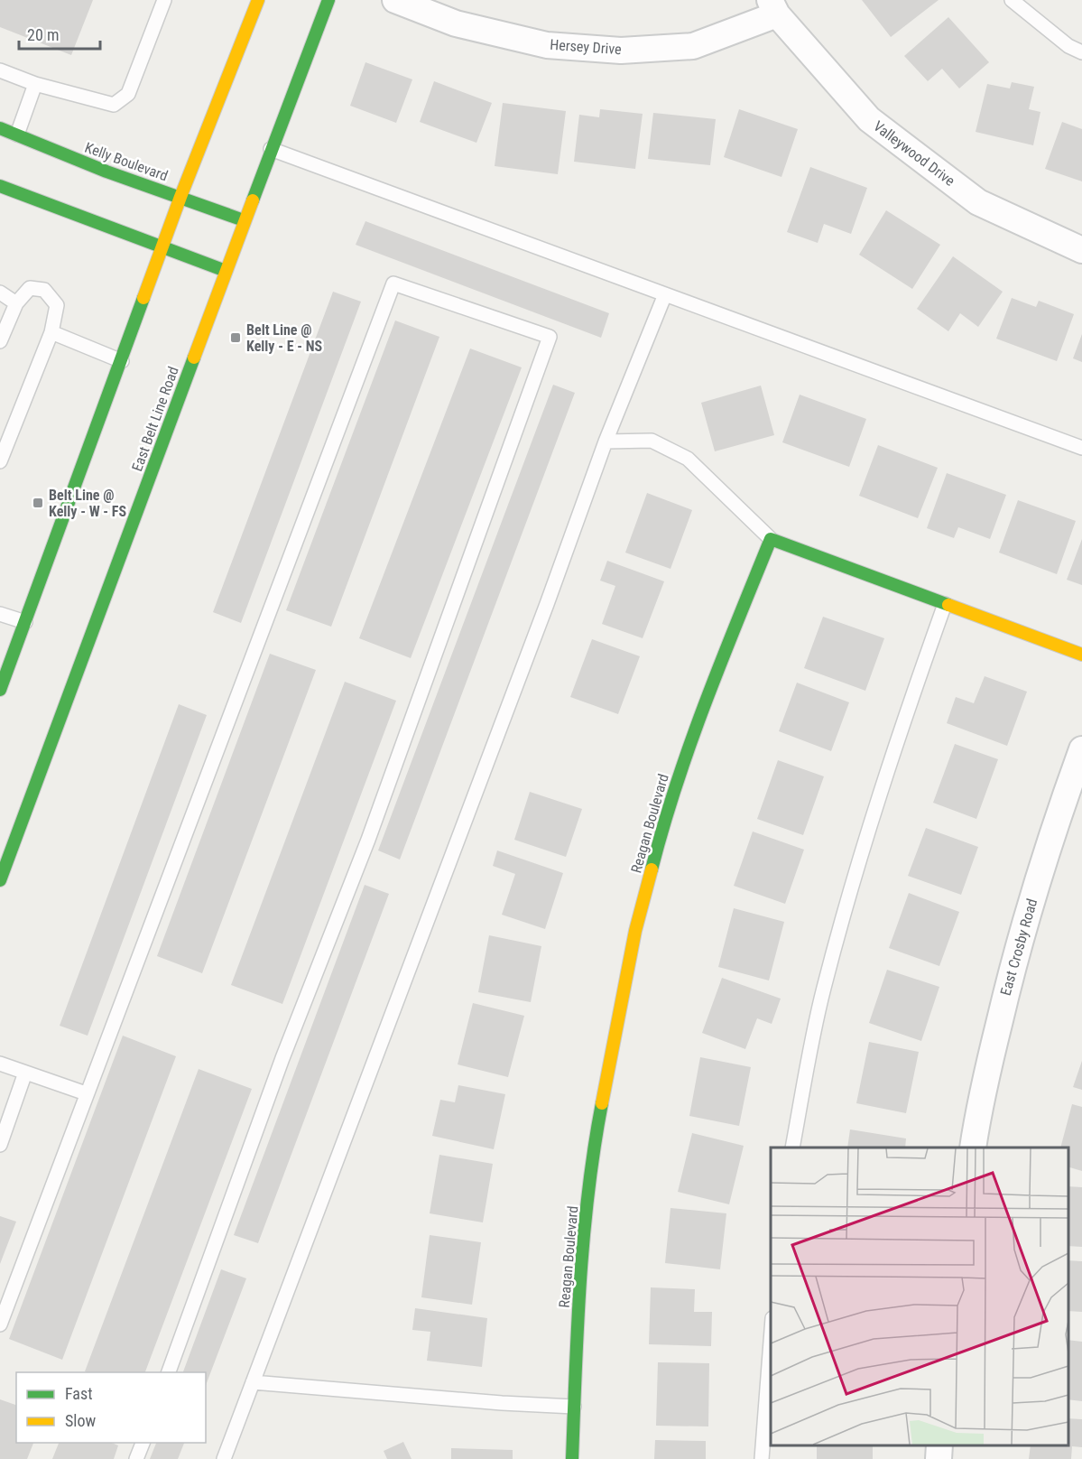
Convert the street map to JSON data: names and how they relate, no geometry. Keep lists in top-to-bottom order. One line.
{"streets":{"street":["Hersey Drive","Valleywood Drive","Kelly Boulevard","East Belt Line Road","Reagan Boulevard","East Crosby Road"]},"crossings":[["Hersey Drive","Valleywood Drive"],["Kelly Boulevard","East Belt Line Road"]],"places":{"transit":["Belt Line @ Kelly - E - NS","Belt Line @ Kelly - W - FS"]},"legend":["Fast","Slow"],"scale_bar":"20 m"}
